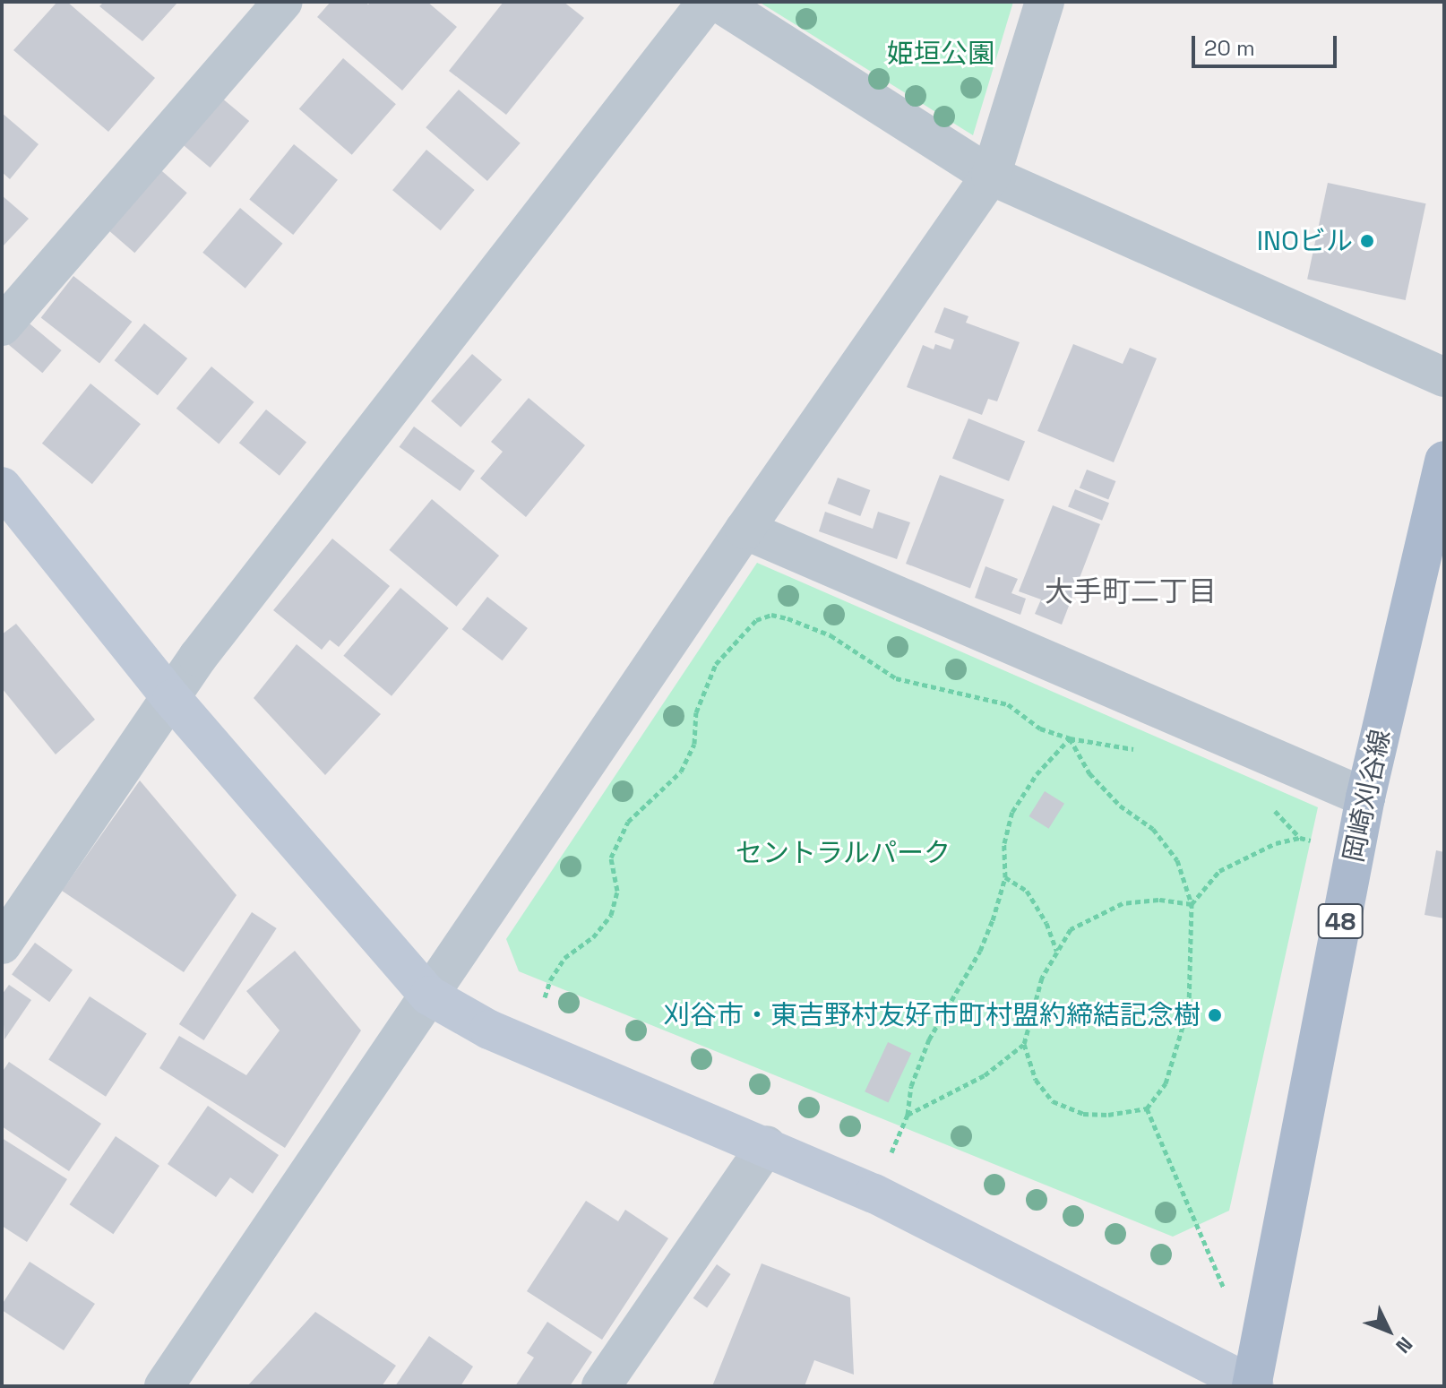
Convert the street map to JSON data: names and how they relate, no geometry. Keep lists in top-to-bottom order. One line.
{"streets":{"main road":["岡崎刈谷線","48"]},"districts":["大手町二丁目"],"parks":["姫垣公園","セントラルパーク"],"places":["INOビル","刈谷市・東吉野村友好市町村盟約締結記念樹"],"scale_bar":"20 m","north":"bottom right"}
